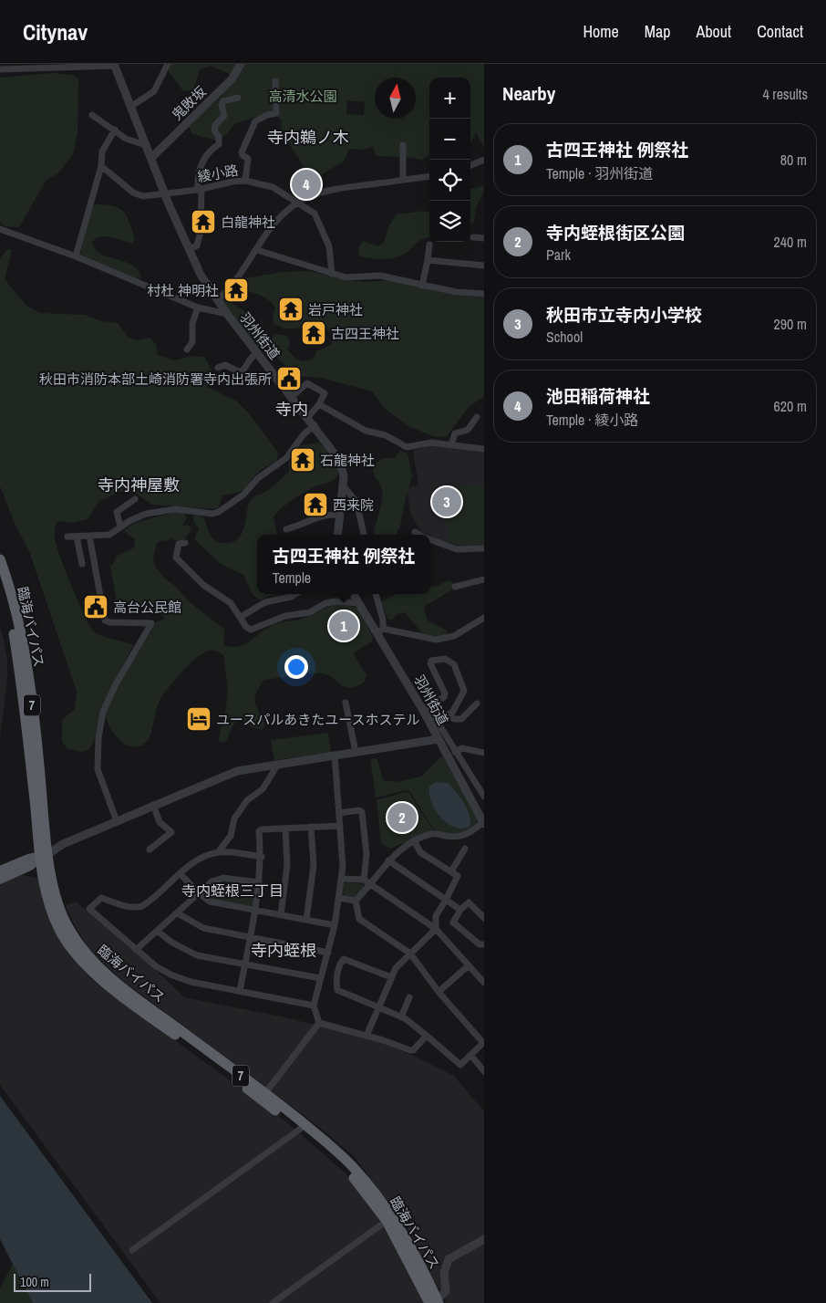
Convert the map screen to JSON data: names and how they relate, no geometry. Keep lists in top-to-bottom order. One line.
{"streets":{"highway":["臨海バイパス","7"],"street":["鬼敗坂","綾小路","羽州街道"]},"districts":["寺内鵜ノ木","寺内","寺内神屋敷","寺内蛭根三丁目","寺内蛭根"],"parks":["高清水公園"],"places":{"temple":["白龍神社","村杜 神明社","岩戸神社","古四王神社","石龍神社","西来院"],"public building":["秋田市消防本部土崎消防署寺内出張所","高台公民館"],"hotel":["ユースパルあきたユースホステル"]},"scale_bar":"100 m","north":"top","page":{"header":"Citynav","nav":["Home","Map","About","Contact"],"heading":["Nearby","4 results"],"map_buttons":["+","−"],"list":[{"mark":"1","name":"古四王神社 例祭社","note":"Temple · 羽州街道","value":"80 m"},{"mark":"2","name":"寺内蛭根街区公園","note":"Park","value":"240 m"},{"mark":"3","name":"秋田市立寺内小学校","note":"School","value":"290 m"},{"mark":"4","name":"池田稲荷神社","note":"Temple · 綾小路","value":"620 m"}],"pins":["4","3","1","2"],"popup":["古四王神社 例祭社","Temple"],"scale":"100 m"}}
